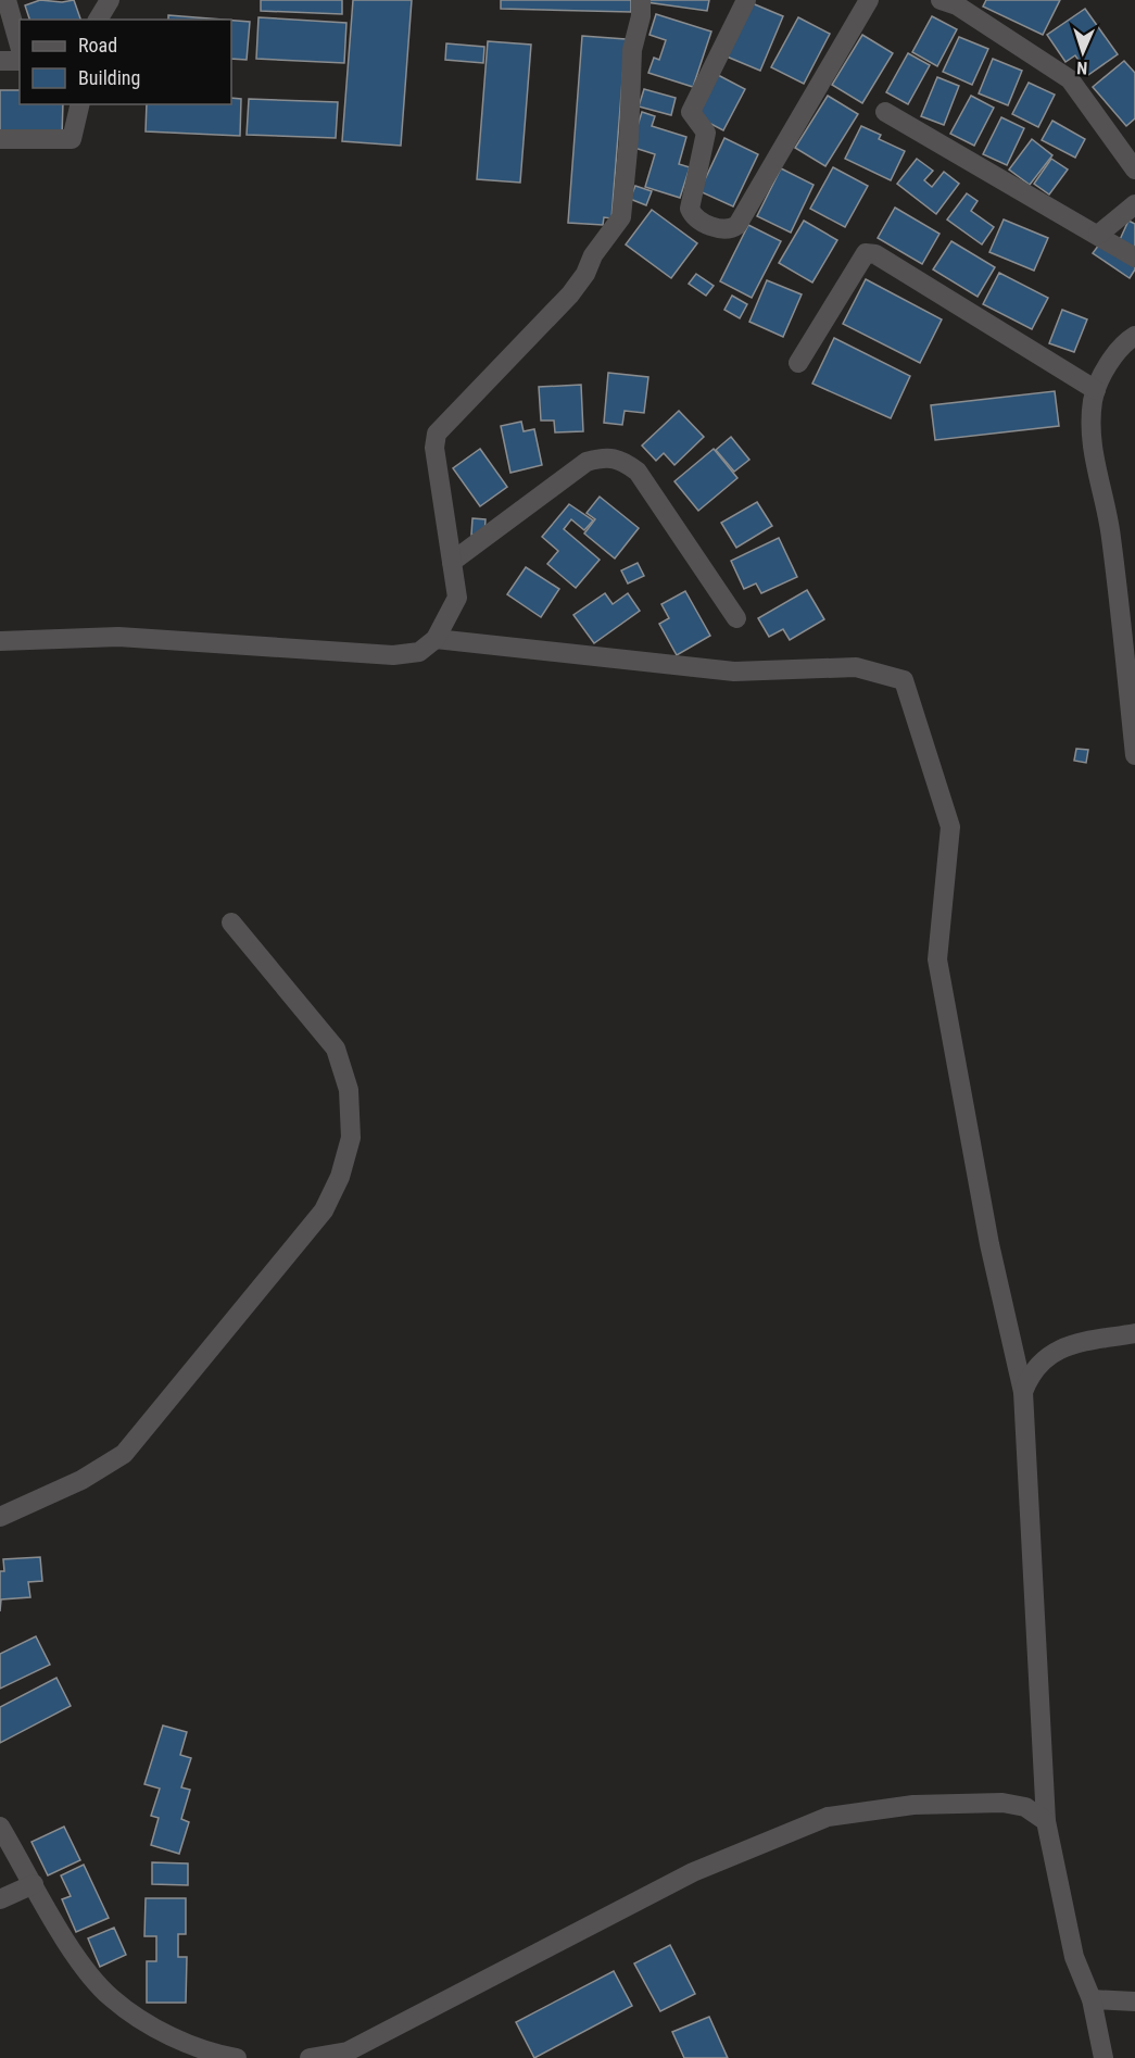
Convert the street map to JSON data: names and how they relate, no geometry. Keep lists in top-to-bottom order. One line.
{"legend":["Road","Building"],"north":"bottom"}
